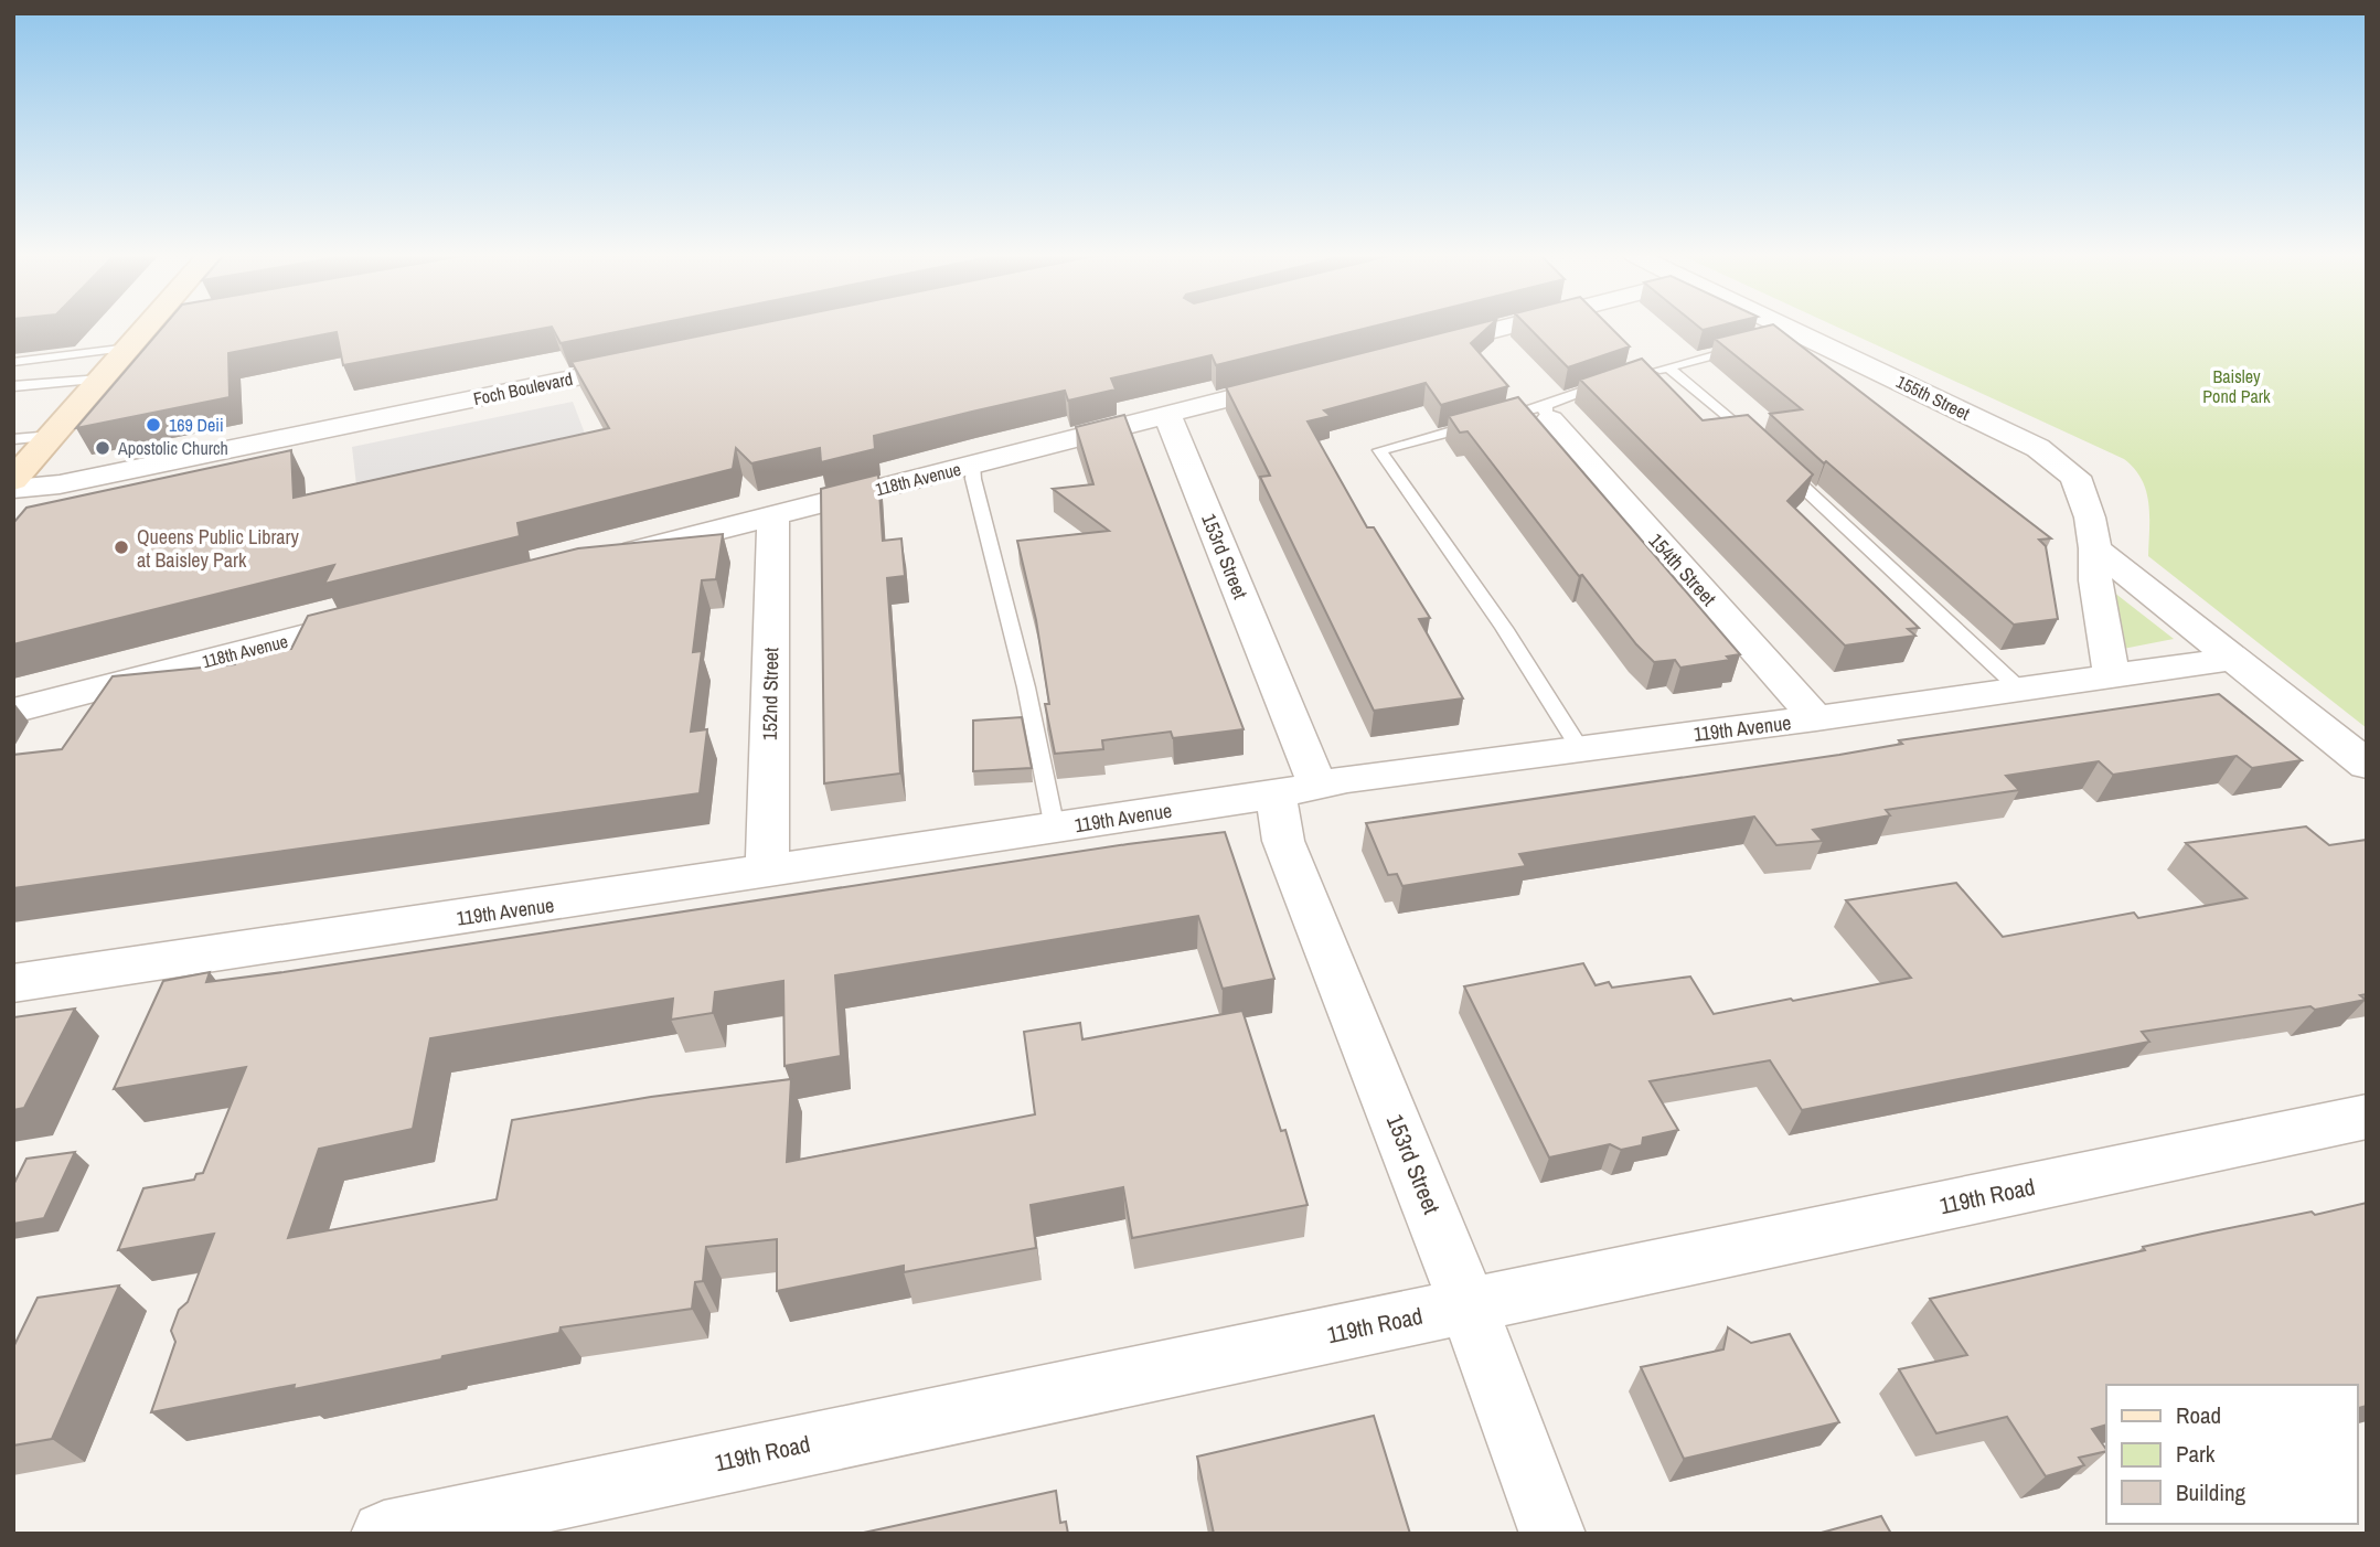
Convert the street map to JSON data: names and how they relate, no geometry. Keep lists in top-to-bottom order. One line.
{"streets":{"street":["Foch Boulevard","155th Street","118th Avenue","153rd Street","154th Street","152nd Street","119th Avenue","119th Road"]},"crossings":[["155th Street","119th Avenue"],["118th Avenue","153rd Street"],["118th Avenue","152nd Street"],["153rd Street","119th Avenue"],["153rd Street","119th Road"],["154th Street","119th Avenue"],["152nd Street","119th Avenue"]],"parks":["Baisley Pond Park"],"places":["169 Deii","Apostolic Church","Queens Public Library at Baisley Park"],"legend":["Road","Park","Building"]}
